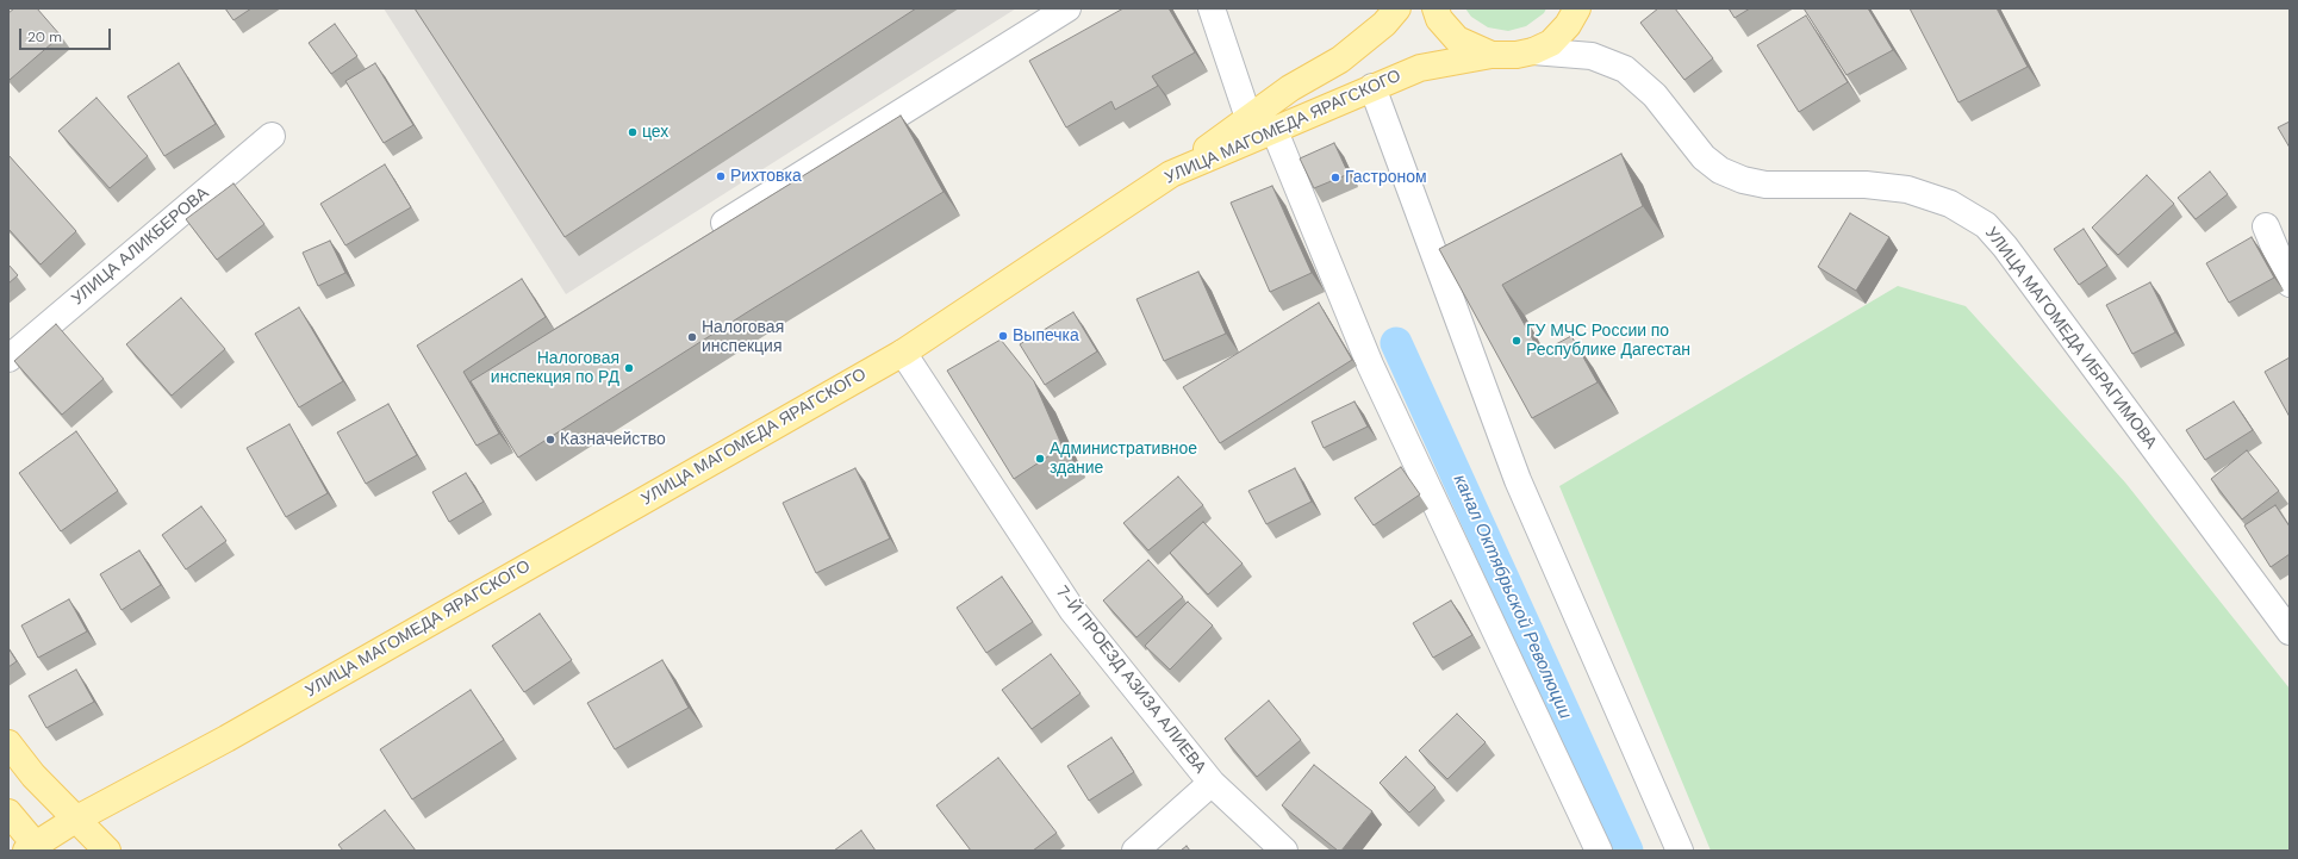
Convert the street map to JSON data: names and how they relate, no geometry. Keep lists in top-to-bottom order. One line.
{"streets":{"main road":["УЛИЦА МАГОМЕДА ЯРАГСКОГО"],"street":["УЛИЦА АЛИКБЕРОВА","УЛИЦА МАГОМЕДА ИБРАГИМОВА","7-Й ПРОЕЗД АЗИЗА АЛИЕВА"]},"crossings":[["УЛИЦА МАГОМЕДА ЯРАГСКОГО","7-Й ПРОЕЗД АЗИЗА АЛИЕВА"]],"water":["канал Октябрьской Революции"],"places":["цех","Рихтовка","Гастроном","Выпечка","Налоговая инспекция","ГУ МЧС России по Республике Дагестан","Налоговая инспекция по РД","Казначейство","Административное здание"],"scale_bar":"20 m"}
